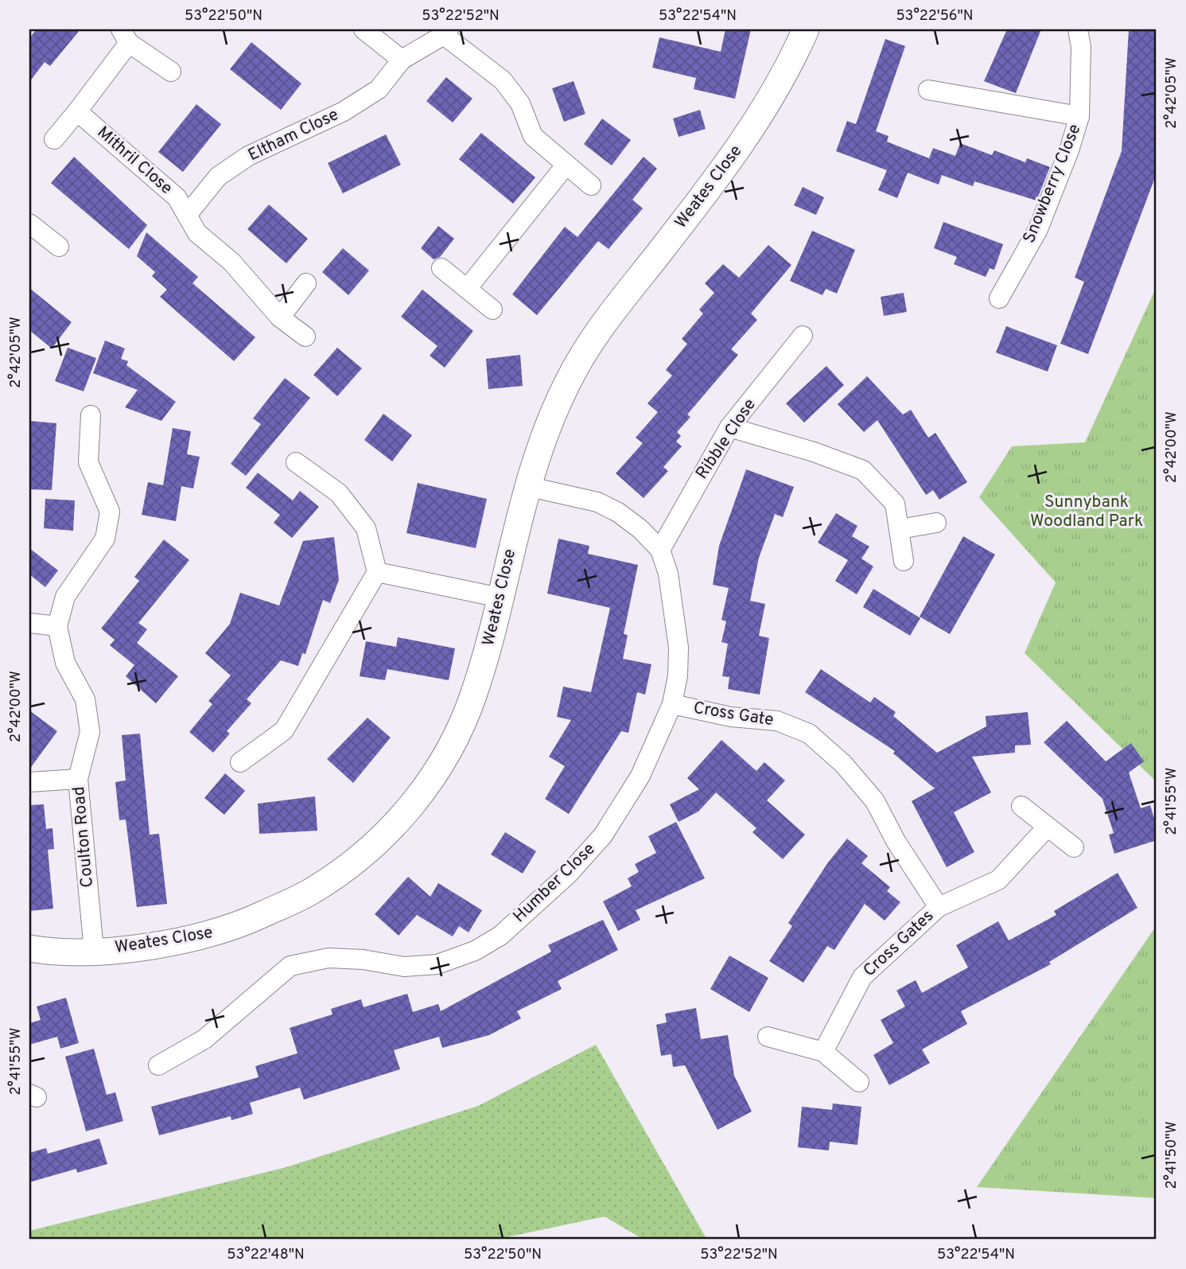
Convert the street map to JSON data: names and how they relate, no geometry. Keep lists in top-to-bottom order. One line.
{"streets":{"street":["Eltham Close","Mithril Close","Snowberry Close","Weates Close","Ribble Close","Cross Gate","Coulton Road","Humber Close","Cross Gates"]},"crossings":[["Eltham Close","Mithril Close"],["Weates Close","Coulton Road"],["Weates Close","Humber Close"],["Ribble Close","Humber Close"],["Cross Gate","Humber Close"],["Cross Gate","Cross Gates"]],"parks":["Sunnybank Woodland Park"],"coordinates":["53°22'50\"N","53°22'52\"N","53°22'54\"N","53°22'56\"N","2°42'05\"W","2°42'00\"W","2°41'55\"W","2°41'50\"W","53°22'48\"N"]}
